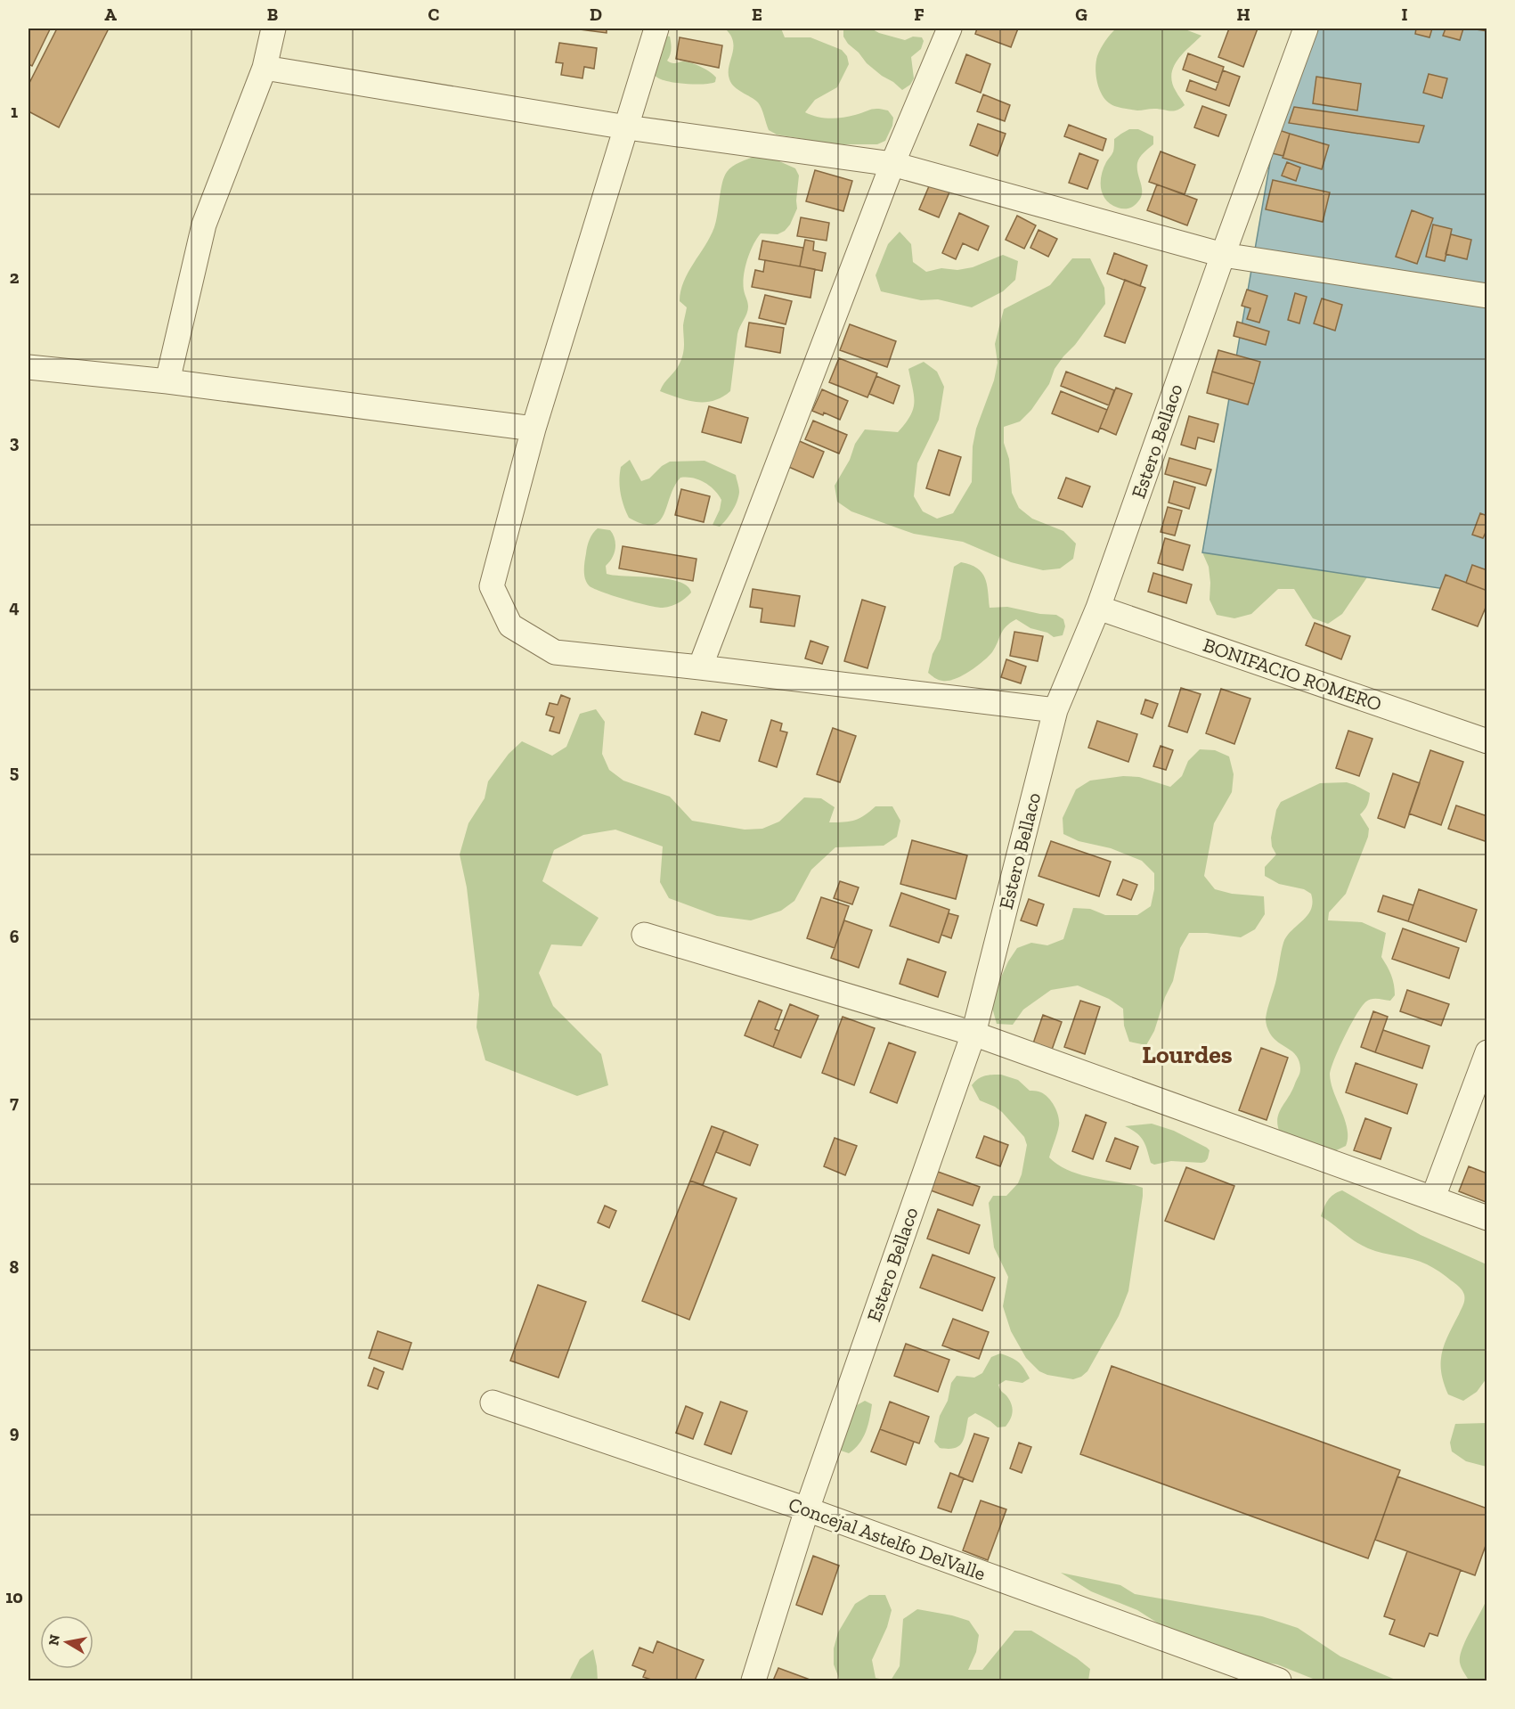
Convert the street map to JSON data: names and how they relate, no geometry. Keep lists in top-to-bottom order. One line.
{"streets":{"street":["Estero Bellaco","BONIFACIO ROMERO","Concejal Astelfo DelValle"]},"crossings":[["Estero Bellaco","BONIFACIO ROMERO"],["Estero Bellaco","Concejal Astelfo DelValle"]],"districts":["Lourdes"],"north":"left","grid":{"columns":["A","B","C","D","E","F","G","H","I"],"rows":["1","2","3","4","5","6","7","8","9","10"]}}
